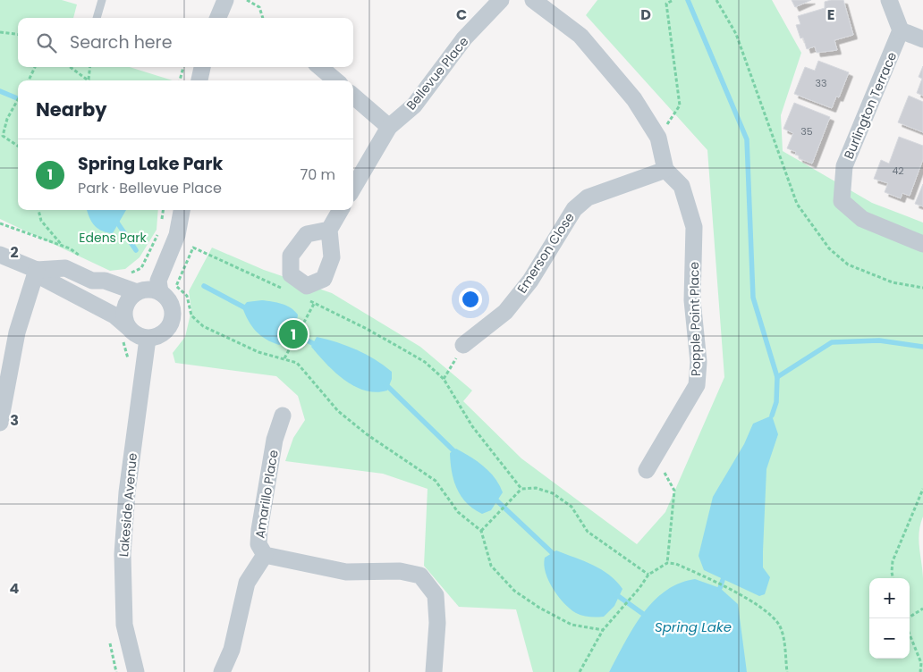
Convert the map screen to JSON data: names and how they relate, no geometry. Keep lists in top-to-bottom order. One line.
{"streets":{"street":["Bellevue Place","Burlington Terrace","Emerson Close","Popple Point Place","Amarillo Place","Lakeside Avenue"]},"crossings":[["Emerson Close","Popple Point Place"]],"water":["Spring Lake"],"parks":["Edens Park"],"house_numbers":["33","35","42"],"page":{"search":"Search here","heading":"Nearby","list":[{"mark":"1","name":"Spring Lake Park","note":"Park · Bellevue Place","value":"70 m"}],"pins":"1","map_buttons":["+","−"]},"grid":{"columns":["C","D","E"],"rows":["2","3","4"]}}
